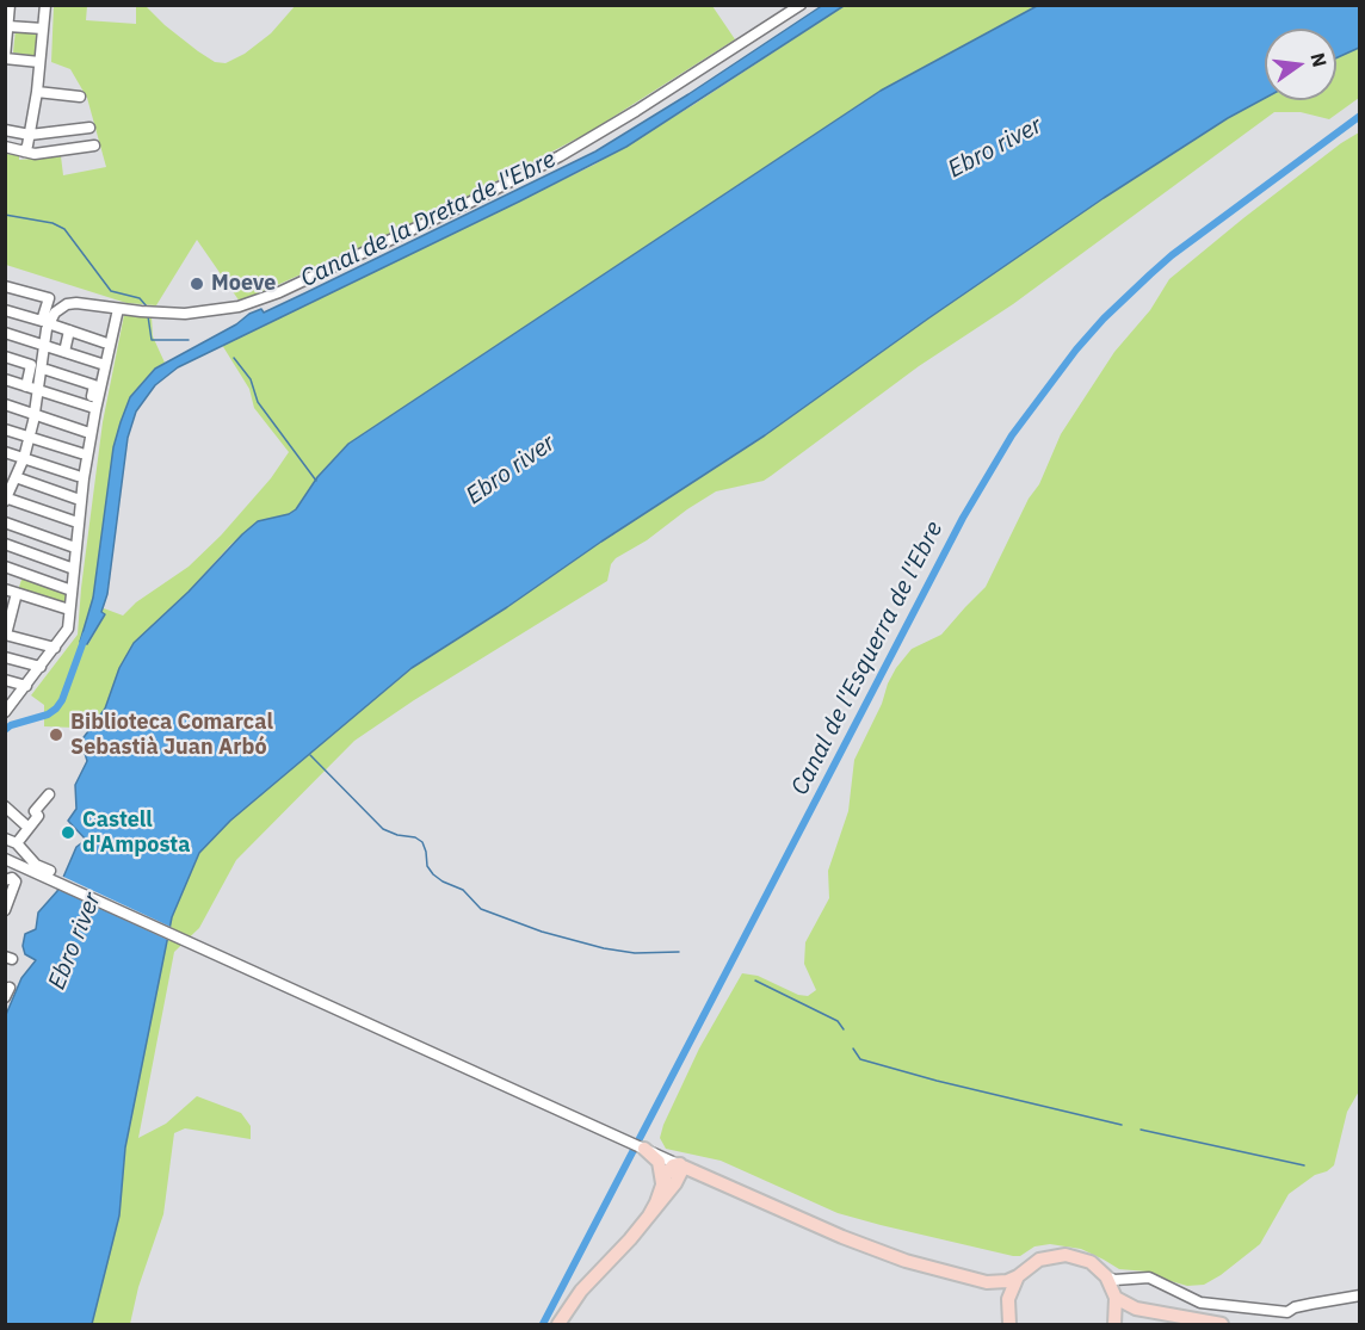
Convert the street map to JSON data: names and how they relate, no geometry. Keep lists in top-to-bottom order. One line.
{"water":["Ebro river","Canal de la Dreta de l'Ebre","Canal de l'Esquerra de l'Ebre"],"places":["Moeve","Biblioteca Comarcal Sebastià Juan Arbó","Castell d'Amposta"],"north":"right"}
